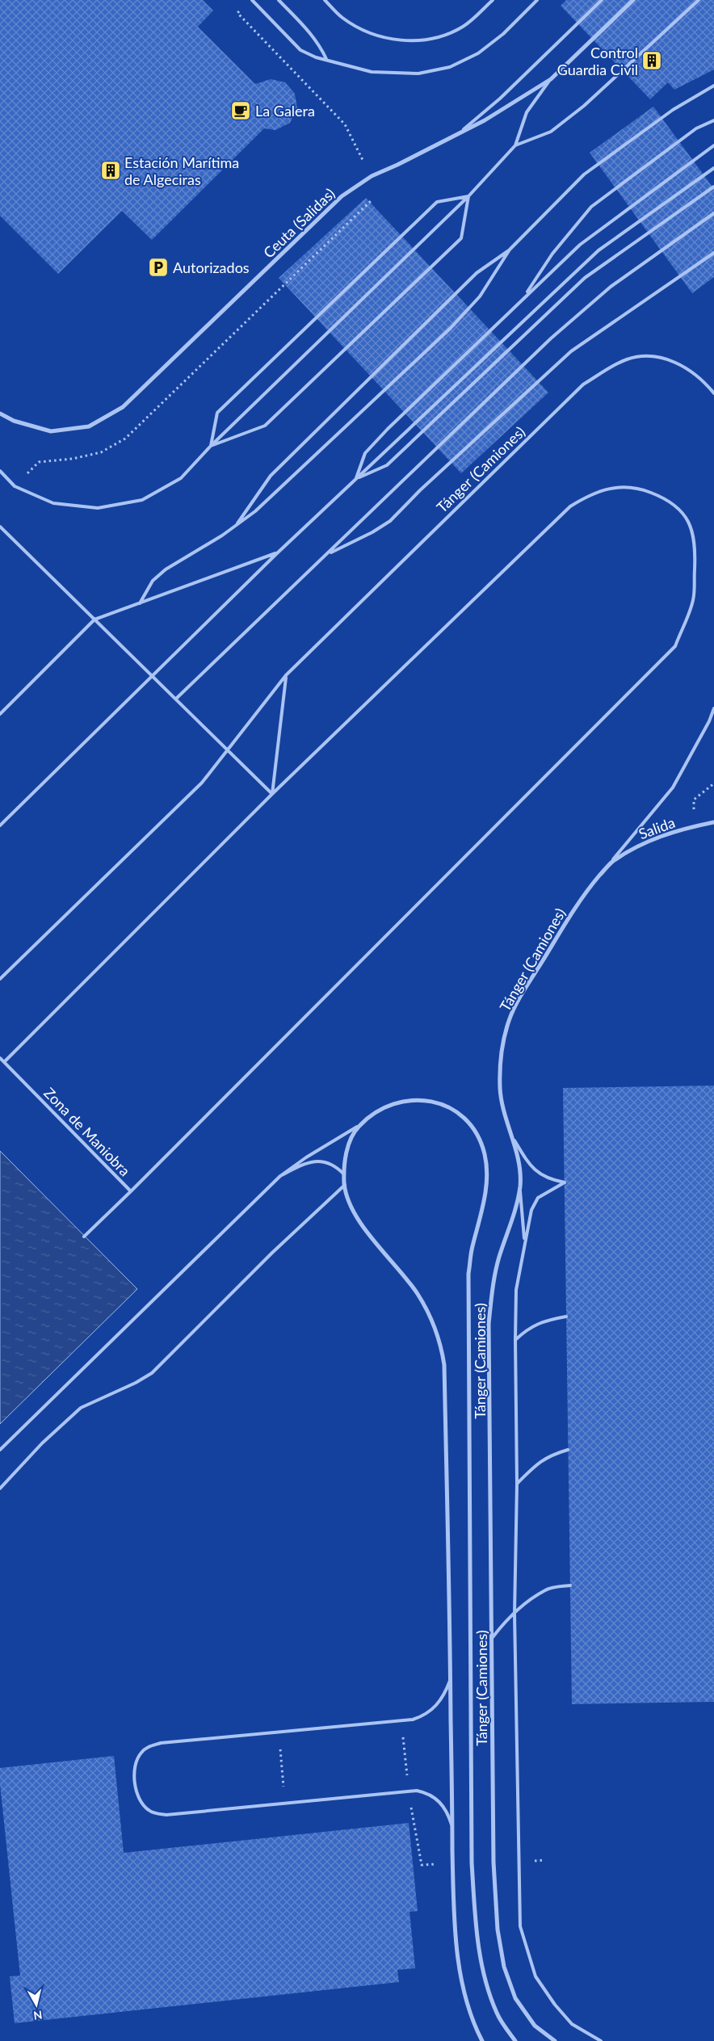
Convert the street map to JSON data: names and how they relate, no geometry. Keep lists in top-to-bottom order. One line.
{"streets":{"street":["Ceuta (Salidas)","Tánger (Camiones)","Salida"],"lane":["Zona de Maniobra"]},"crossings":[["Tánger (Camiones)","Salida"]],"places":{"building":["Control Guardia Civil","Estación Marítima de Algeciras"],"cafe":["La Galera"],"parking":["Autorizados"]},"north":"bottom"}
